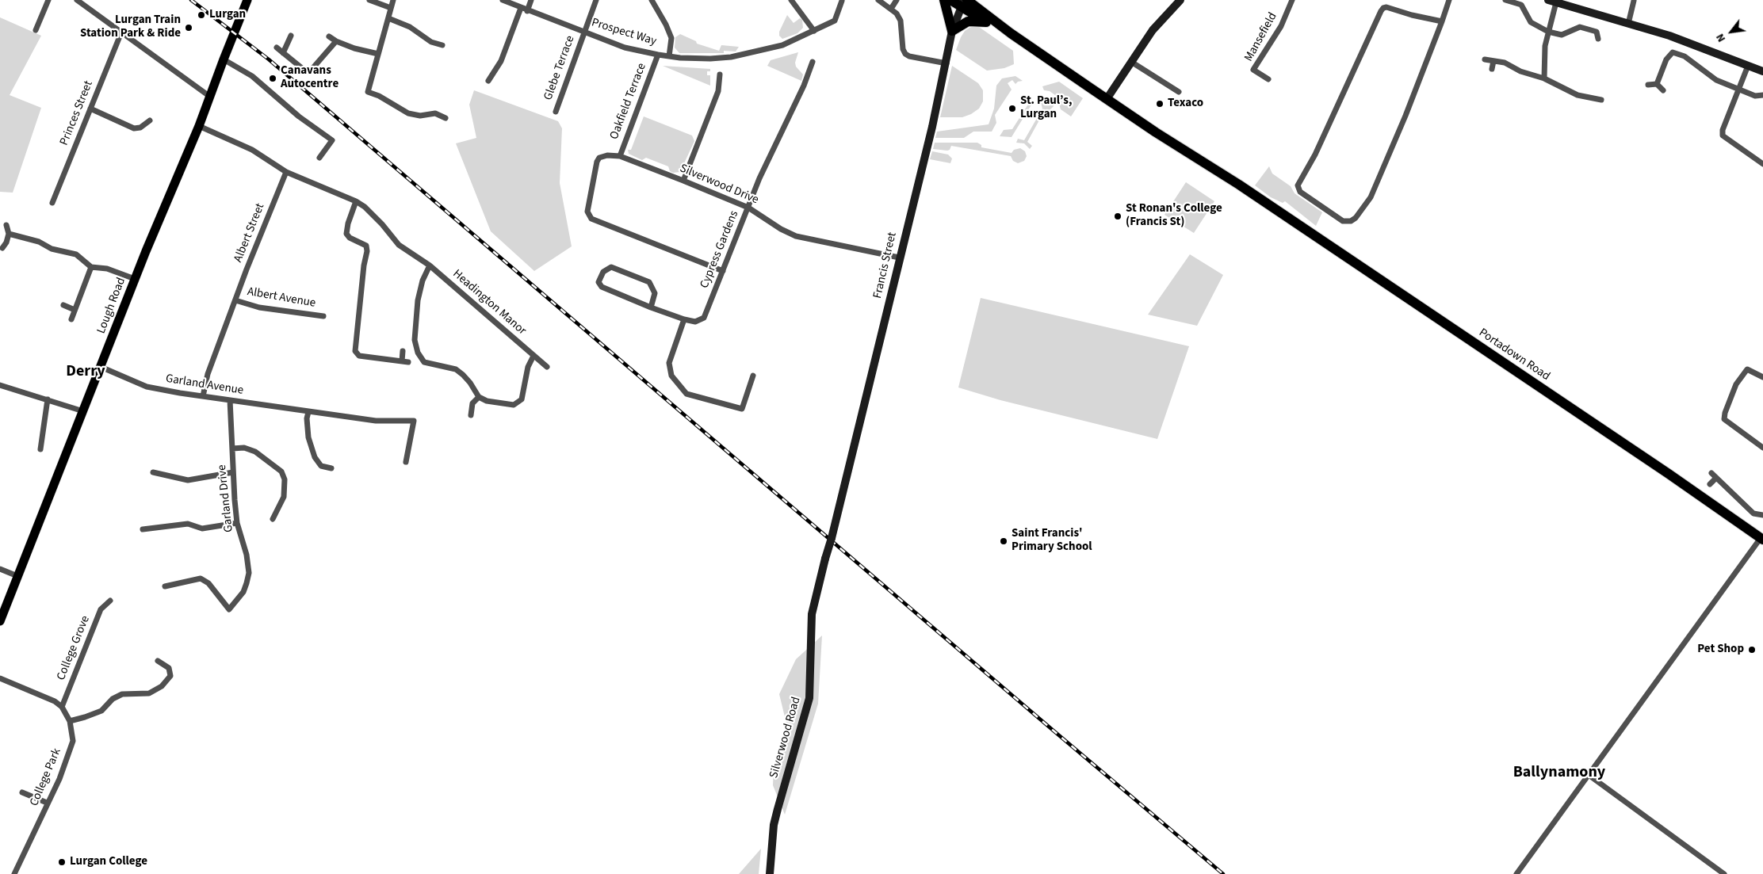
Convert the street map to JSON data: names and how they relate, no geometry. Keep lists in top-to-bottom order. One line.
{"streets":{"highway":["Portadown Road"],"main road":["Francis Street","Lough Road","Silverwood Road"],"street":["Prospect Way","Mansefield","Glebe Terrace","Oakfield Terrace","Princes Street","Silverwood Drive","Albert Street","Cypress Gardens","Albert Avenue","Headington Manor","Garland Avenue","Garland Drive","College Grove","College Park"]},"crossings":[["Prospect Way","Glebe Terrace"],["Prospect Way","Oakfield Terrace"],["Oakfield Terrace","Silverwood Drive"],["Silverwood Drive","Cypress Gardens"],["Silverwood Drive","Francis Street"],["Albert Street","Albert Avenue"],["Albert Street","Headington Manor"],["Albert Street","Garland Avenue"],["Francis Street","Silverwood Road"],["Lough Road","Garland Avenue"],["Garland Avenue","Garland Drive"],["College Grove","College Park"]],"districts":["Derry","Ballynamony"],"places":["Lurgan","Lurgan Train Station Park & Ride","Canavans Autocentre","Texaco","St. Paul’s, Lurgan","St Ronan's College (Francis St)","Saint Francis' Primary School","Pet Shop","Lurgan College"],"north":"bottom left"}
